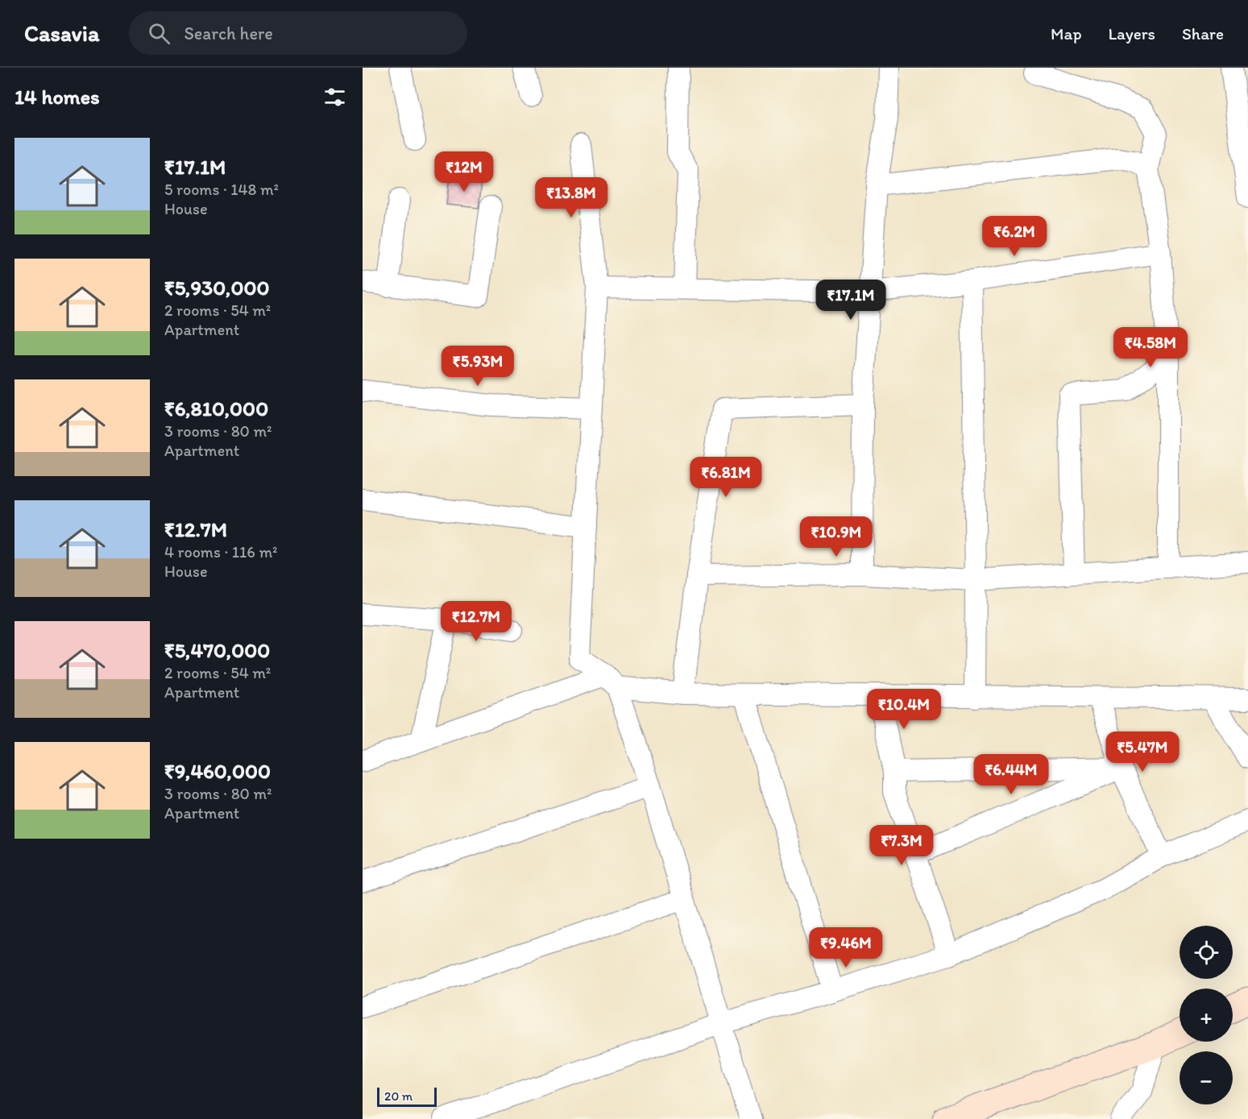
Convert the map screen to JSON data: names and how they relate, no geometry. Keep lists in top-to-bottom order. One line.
{"scale_bar":"20 m","page":{"header":"Casavia","search":"Search here","nav":["Map","Layers","Share"],"heading":"14 homes","list":[{"name":"₹17.1M","note":"5 rooms · 148 m² · House"},{"name":"₹5,930,000","note":"2 rooms · 54 m² · Apartment"},{"name":"₹6,810,000","note":"3 rooms · 80 m² · Apartment"},{"name":"₹12.7M","note":"4 rooms · 116 m² · House"},{"name":"₹5,470,000","note":"2 rooms · 54 m² · Apartment"},{"name":"₹9,460,000","note":"3 rooms · 80 m² · Apartment"}],"price":["₹12M","₹13.8M","₹6.2M","₹17.1M","₹4.58M","₹5.93M","₹6.81M","₹10.9M","₹12.7M","₹10.4M","₹5.47M","₹6.44M","₹7.3M","₹9.46M"],"map_buttons":["+","−"],"scale":"20 m"}}
